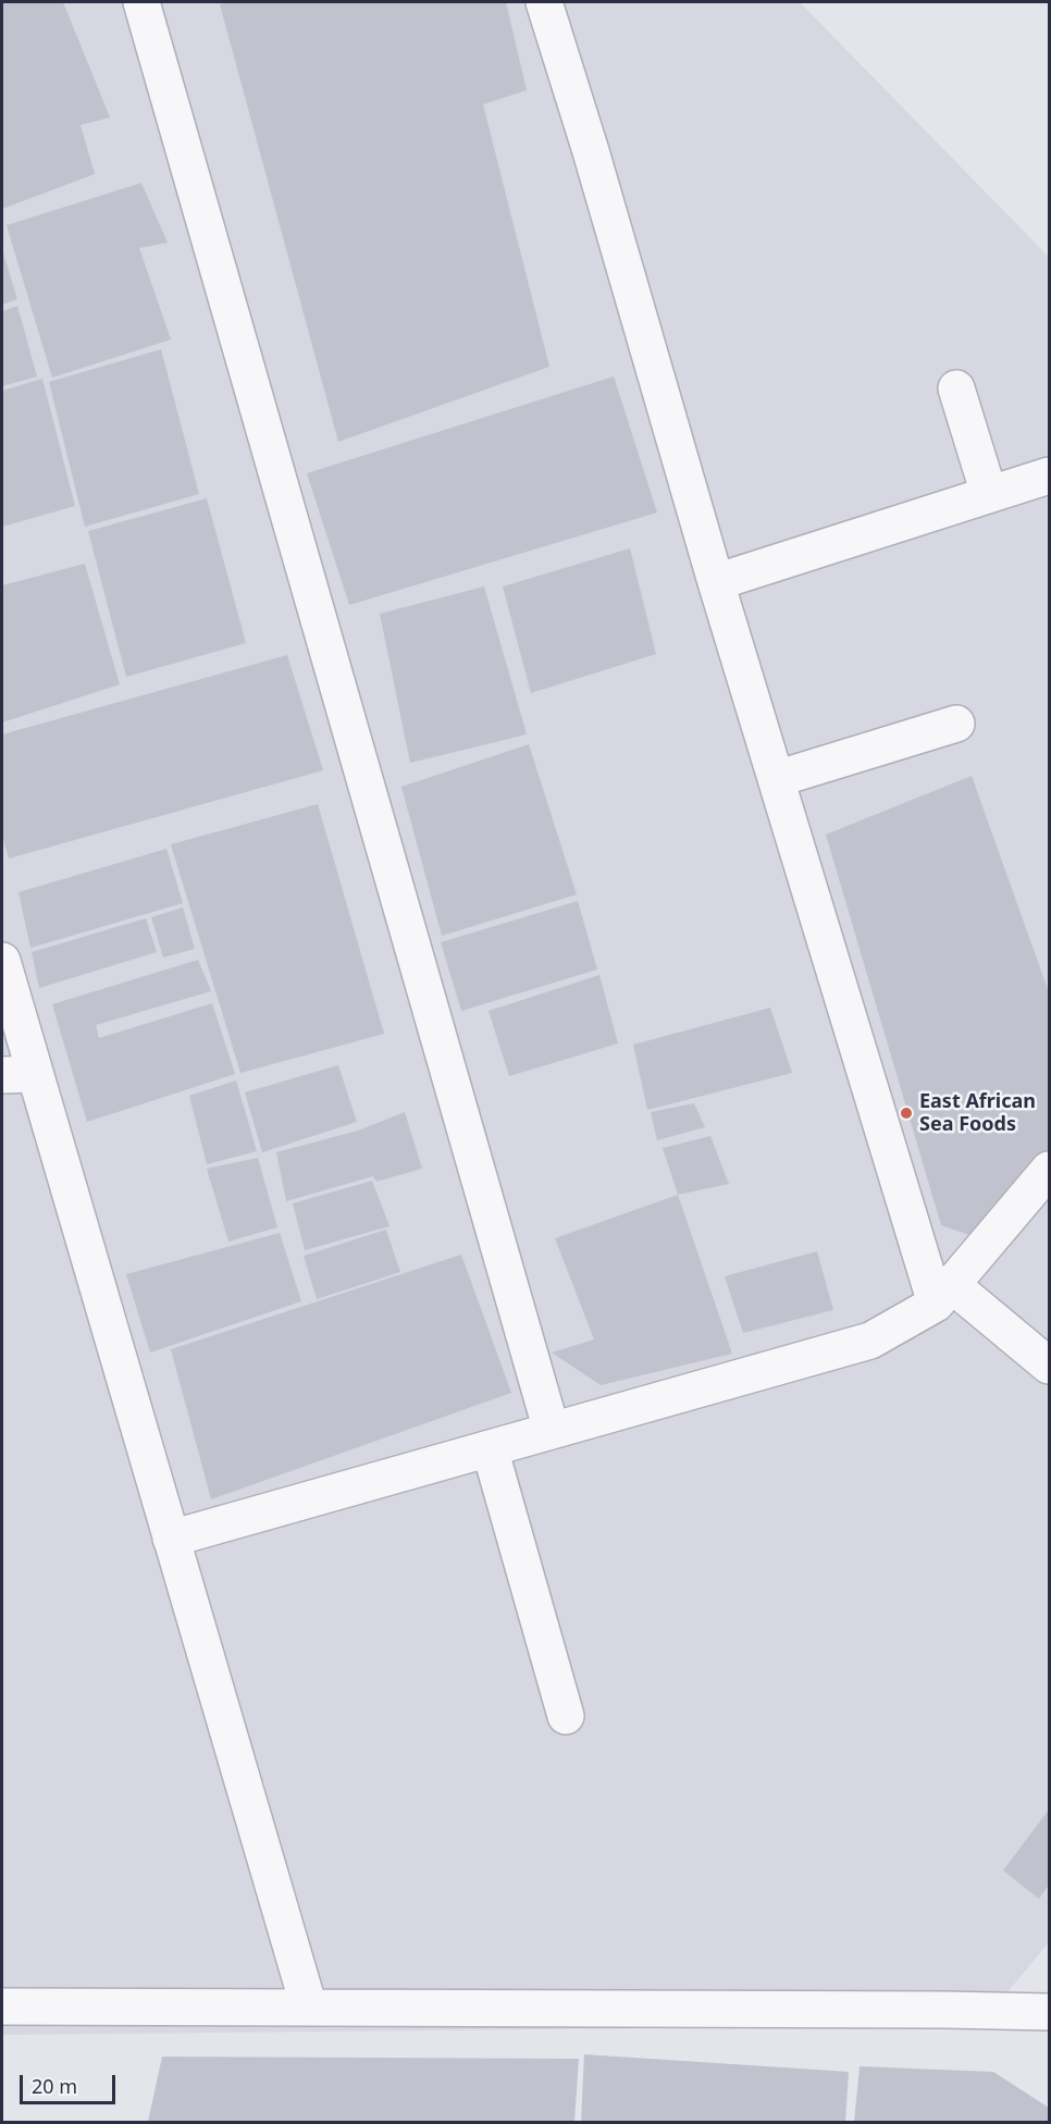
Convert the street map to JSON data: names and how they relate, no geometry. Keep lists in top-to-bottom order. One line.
{"places":["East African Sea Foods"],"scale_bar":"20 m"}
